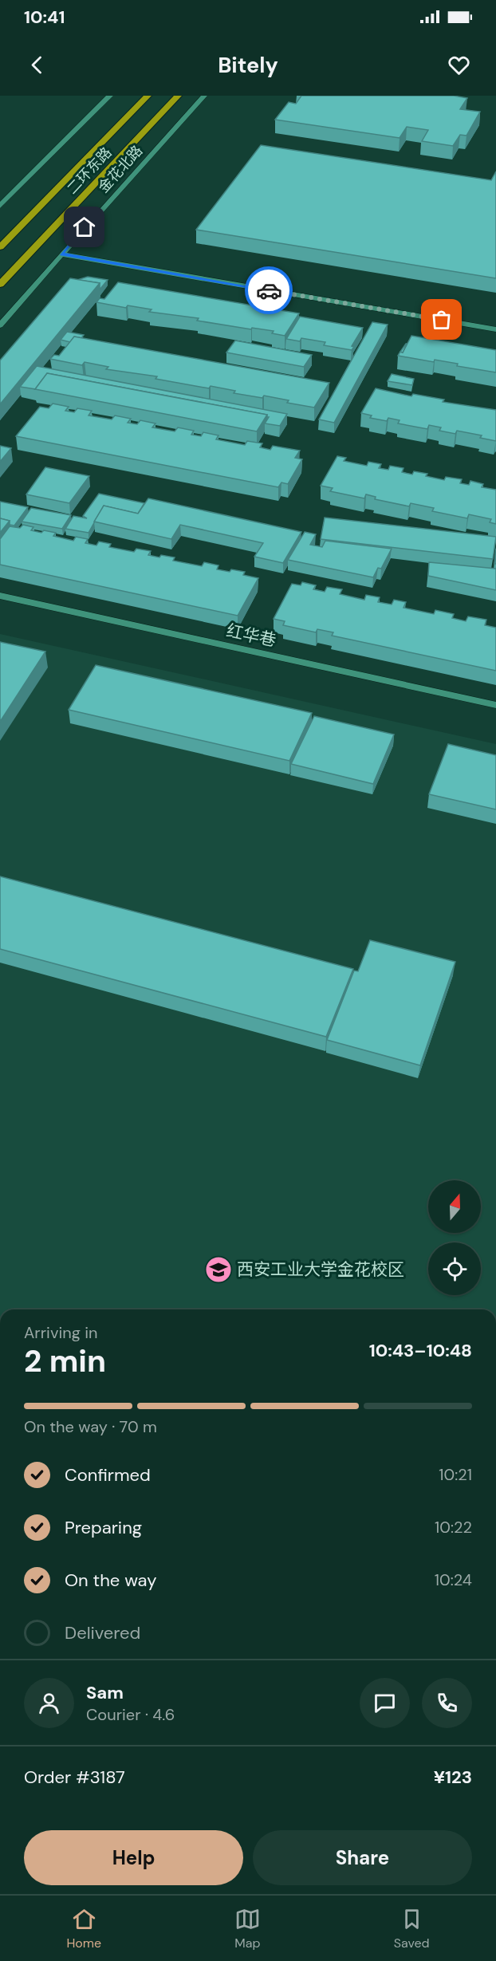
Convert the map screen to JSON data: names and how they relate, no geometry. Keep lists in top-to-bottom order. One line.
{"streets":{"highway":["二环东路"],"main road":["金花北路","红华巷"]},"places":{"school or university":["西安工业大学金花校区"]},"north":"top","page":{"status":"10:41","header":"Bitely","heading":["2 min","Arriving in","10:43–10:48"],"panel":["Sam","Courier · 4.6","Order #3187","¥123"],"bar":"On the way · 70 m","list":[["Confirmed","10:21"],["Preparing","10:22"],["On the way","10:24"],"Delivered"],"buttons":["Help","Share"],"tabs":["Home","Map","Saved"]}}
